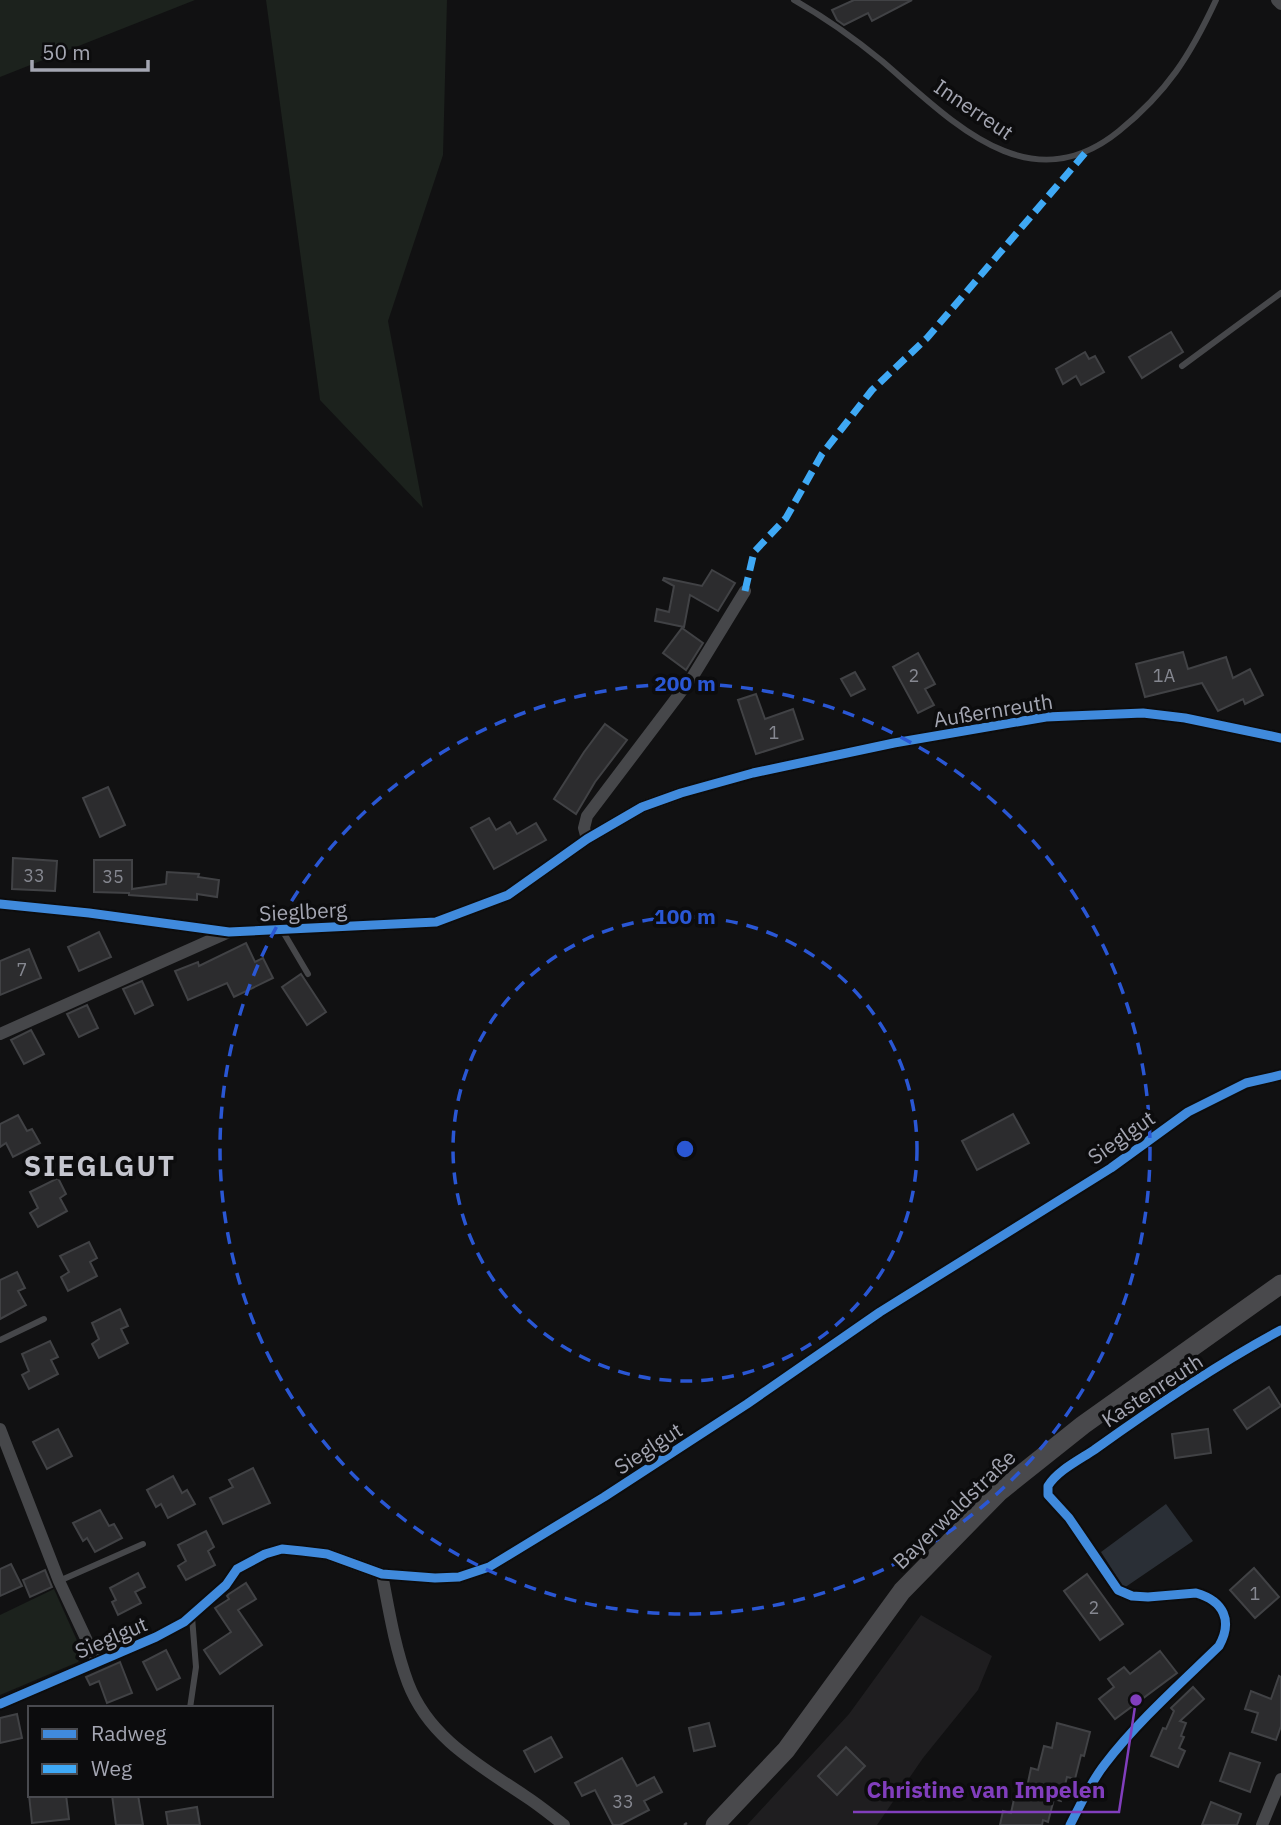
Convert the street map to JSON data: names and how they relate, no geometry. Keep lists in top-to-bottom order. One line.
{"streets":{"main road":["Bayerwaldstraße"],"street":["Außernreuth","Sieglberg","Sieglgut","Kastenreuth"],"lane":["Innerreut"]},"crossings":[["Außernreuth","Sieglberg"]],"districts":["SIEGLGUT"],"places":["Christine van Impelen"],"house_numbers":["2","1A","1","33","35","7","1","2","33"],"legend":["Radweg","Weg"],"scale_bar":"50 m","rings":["200 m","100 m"]}
